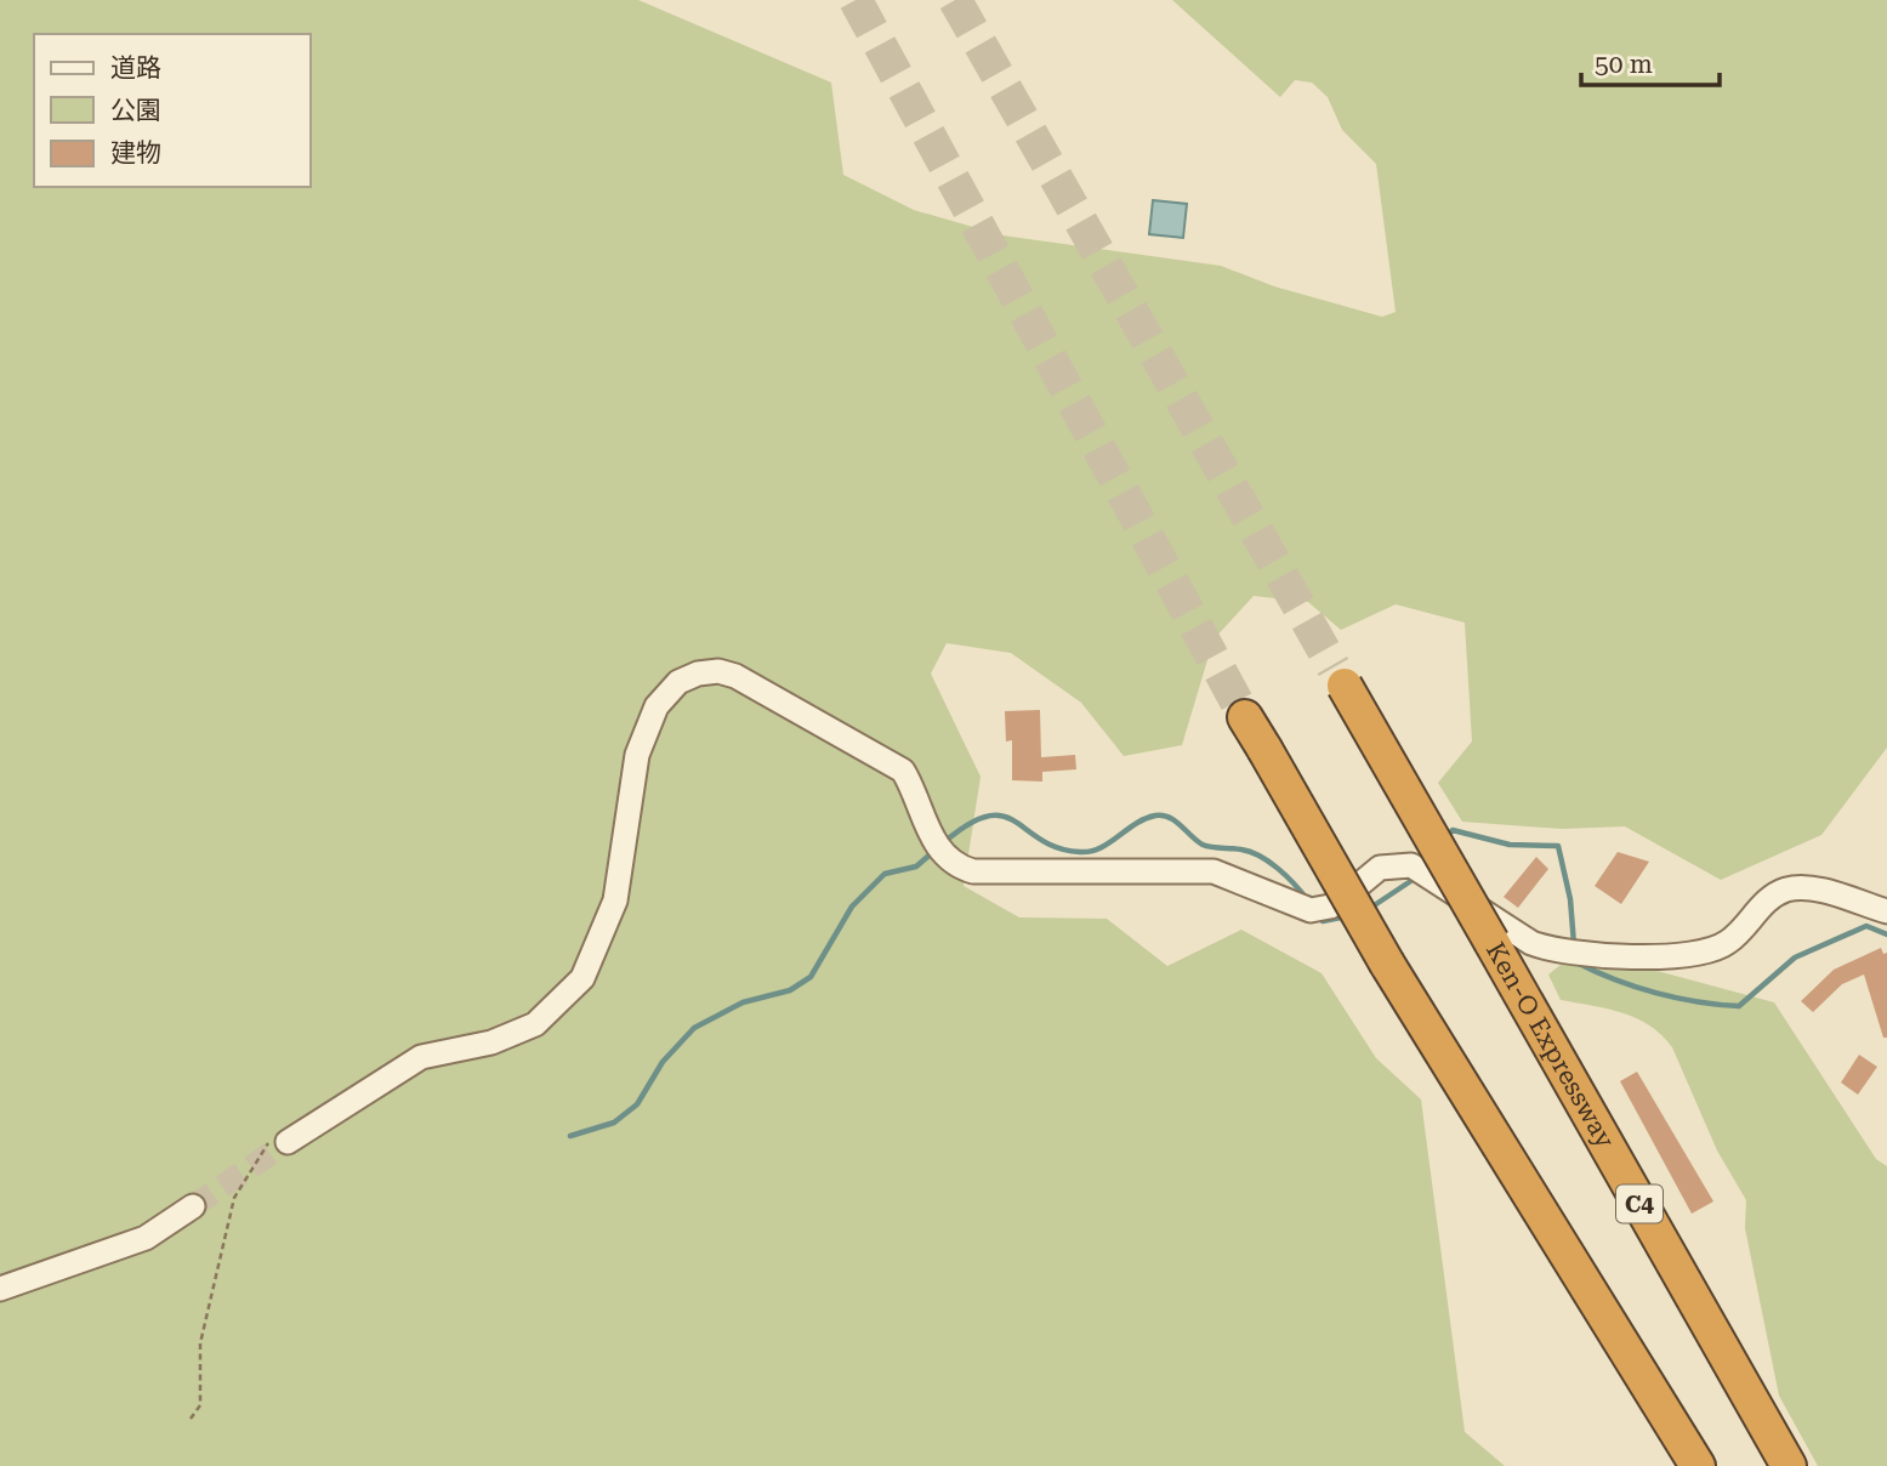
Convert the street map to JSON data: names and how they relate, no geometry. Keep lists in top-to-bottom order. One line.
{"streets":{"highway":["Ken-O Expressway","C4"]},"legend":["道路","公園","建物"],"scale_bar":"50 m"}
